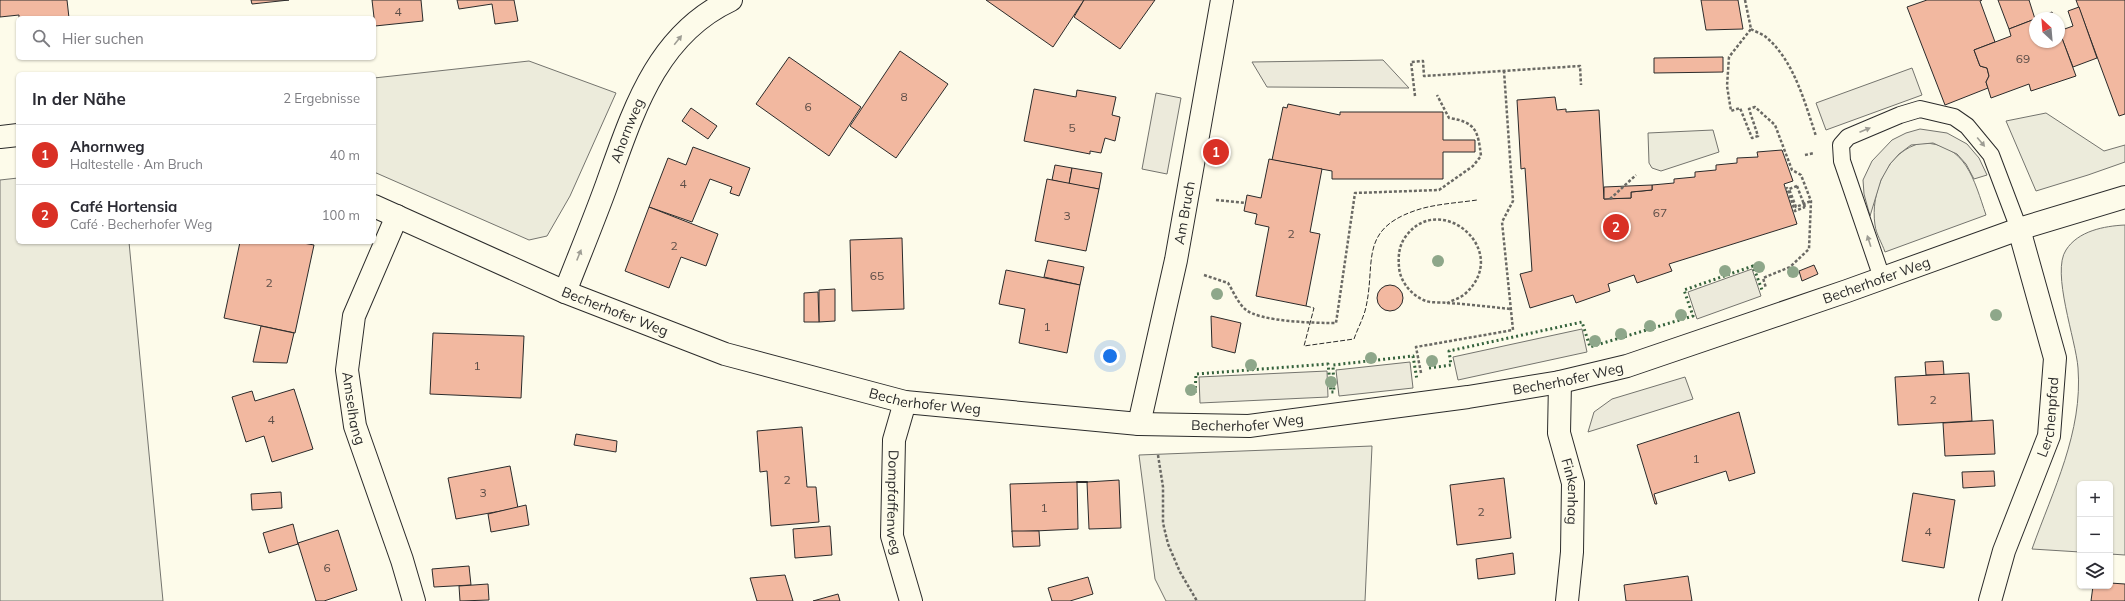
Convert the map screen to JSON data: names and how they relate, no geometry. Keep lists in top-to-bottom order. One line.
{"streets":{"street":["Ahornweg","Am Bruch","Becherhofer Weg","Amselhang","Lerchenpfad","Finkenhag","Dompfaffenweg"]},"crossings":[["Ahornweg","Becherhofer Weg"],["Am Bruch","Becherhofer Weg"],["Becherhofer Weg","Amselhang"],["Becherhofer Weg","Lerchenpfad"],["Becherhofer Weg","Finkenhag"],["Becherhofer Weg","Dompfaffenweg"]],"one_way":["Ahornweg"],"house_numbers":["4","69","8","6","5","4","67","3","2","2","65","2","1","1","2","4","1","2","3","1","2","4","6"],"north":"top left","page":{"search":"Hier suchen","heading":["In der Nähe","2 Ergebnisse"],"list":[{"mark":"1","name":"Ahornweg","note":"Haltestelle · Am Bruch","value":"40 m"},{"mark":"2","name":"Café Hortensia","note":"Café · Becherhofer Weg","value":"100 m"}],"pins":["1","2"],"map_buttons":["+","−"]}}
